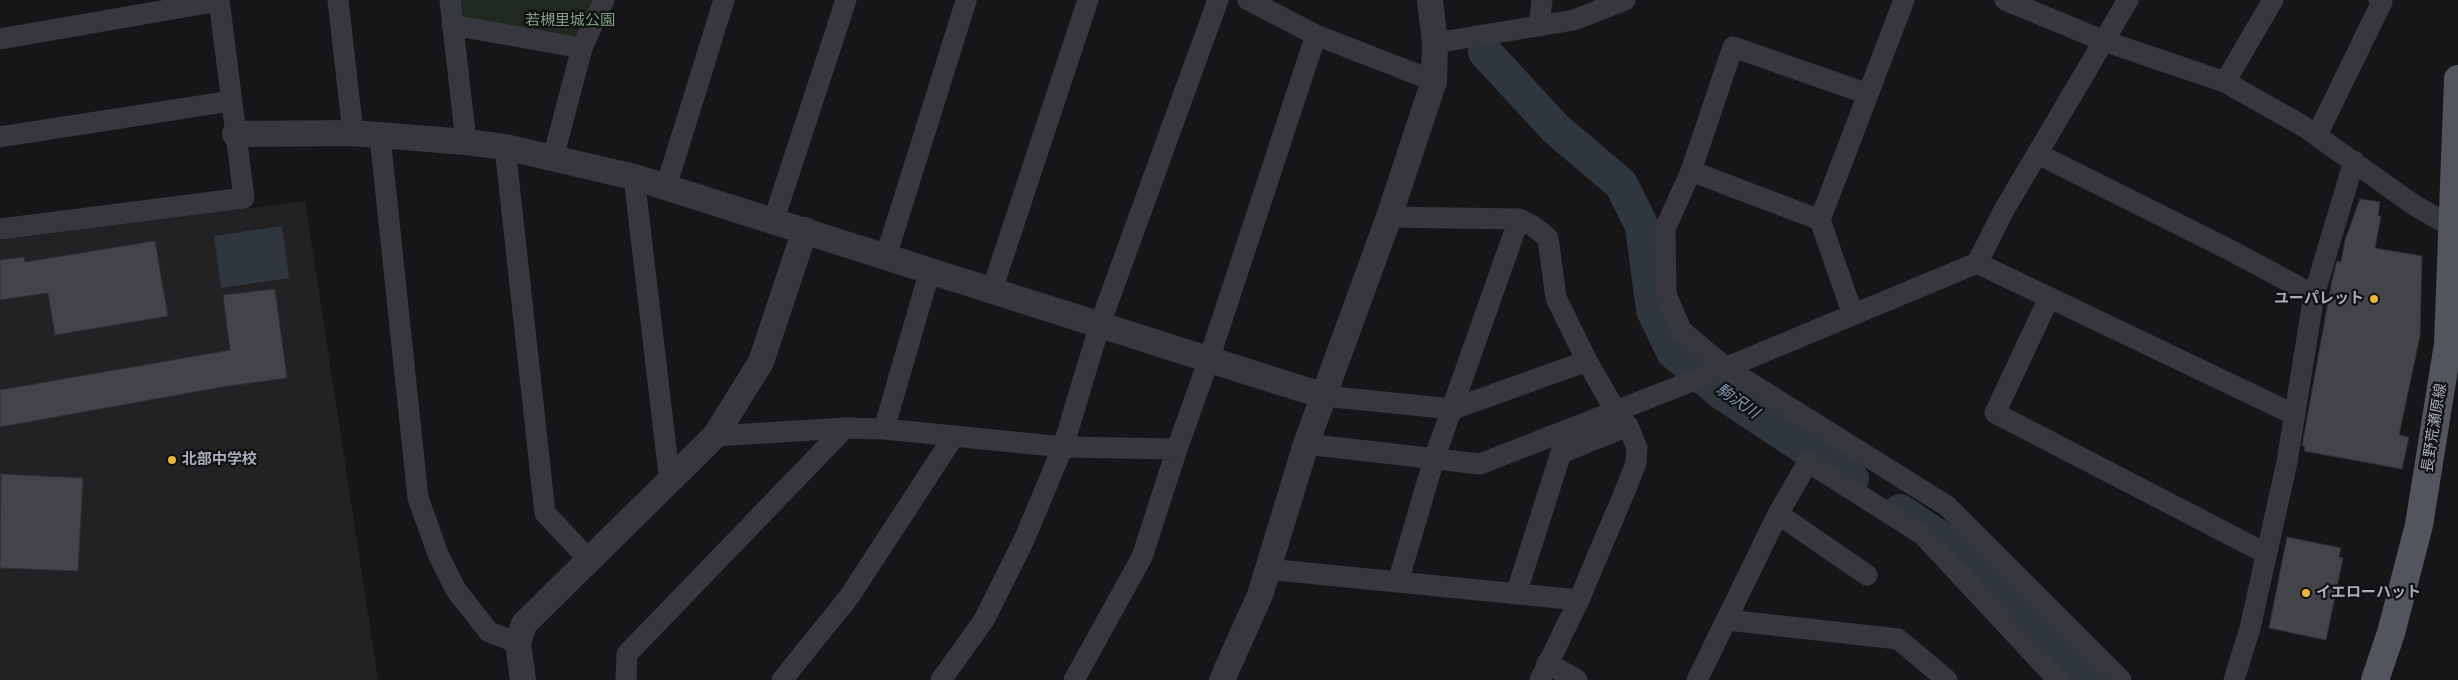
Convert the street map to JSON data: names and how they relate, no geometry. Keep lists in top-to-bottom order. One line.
{"streets":{"main road":["長野荒瀬原線"]},"water":["駒沢川"],"parks":["若槻里城公園"],"places":["ユーパレット","北部中学校","イエローハット"]}
